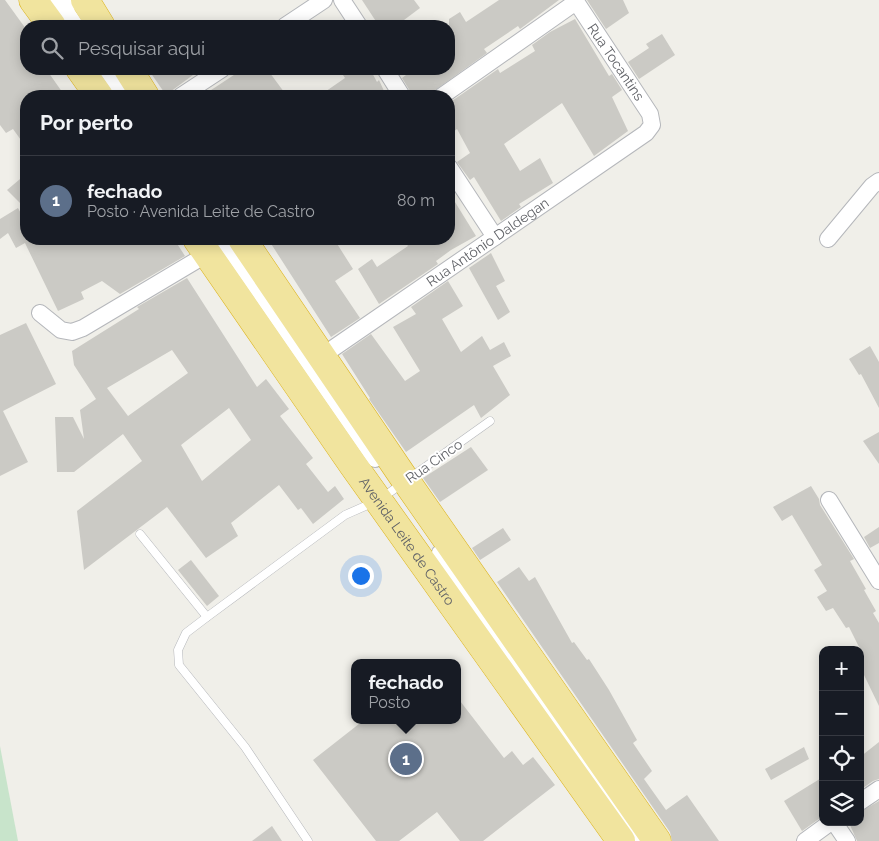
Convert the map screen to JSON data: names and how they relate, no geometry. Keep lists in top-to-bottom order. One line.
{"streets":{"highway":["Avenida Leite de Castro"],"street":["Rua Tocantins","Rua Antônio Daldegan"],"lane":["Rua Cinco"]},"crossings":[["Rua Tocantins","Rua Antônio Daldegan"],["Rua Antônio Daldegan","Avenida Leite de Castro"],["Rua Cinco","Avenida Leite de Castro"]],"page":{"search":"Pesquisar aqui","heading":"Por perto","list":[{"mark":"1","name":"fechado","note":"Posto · Avenida Leite de Castro","value":"80 m"}],"map_buttons":["+","−"],"popup":["fechado","Posto"],"pins":"1"}}
